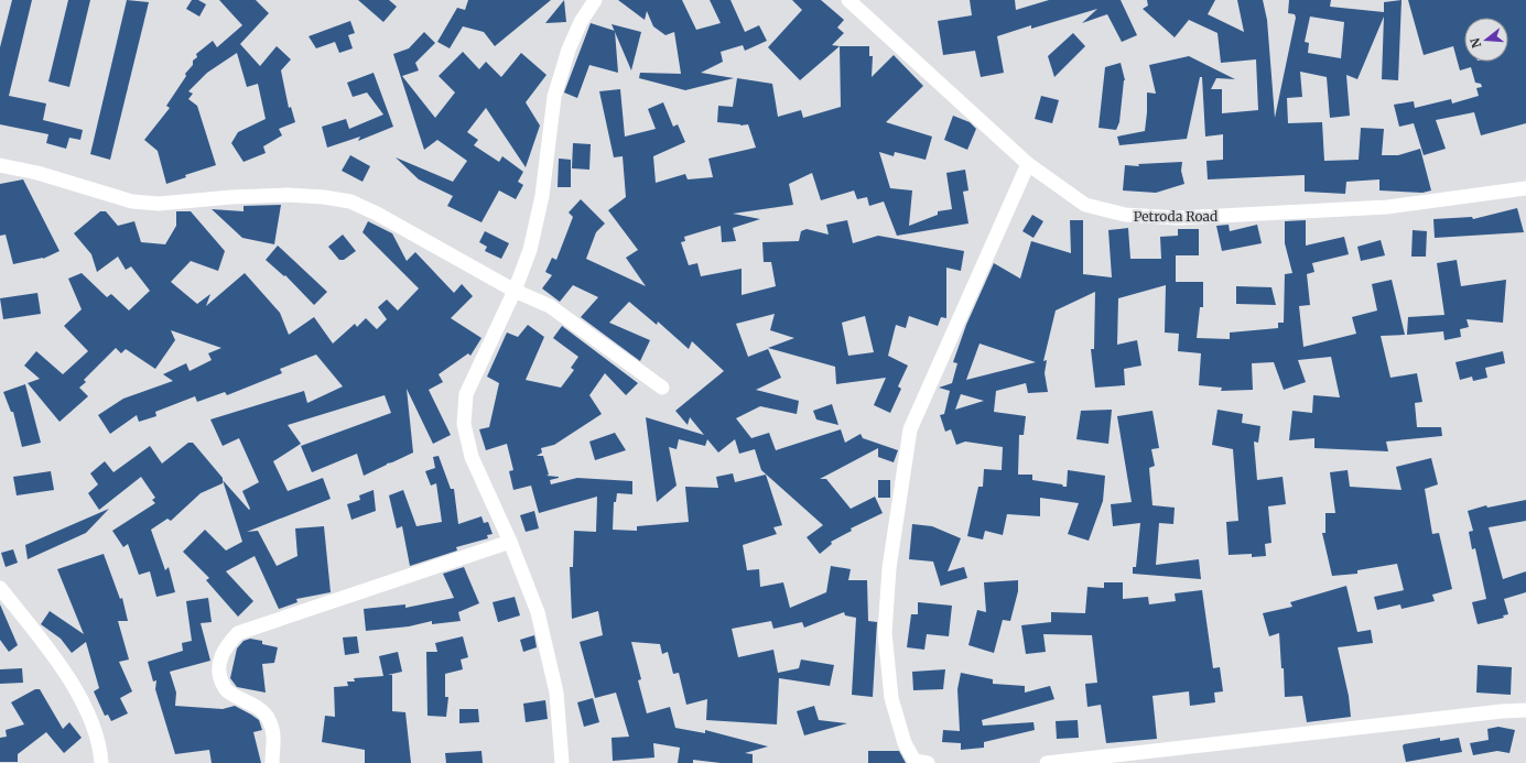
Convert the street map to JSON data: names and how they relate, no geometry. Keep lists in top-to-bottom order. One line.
{"streets":{"street":["Petroda Road"]},"north":"left"}
